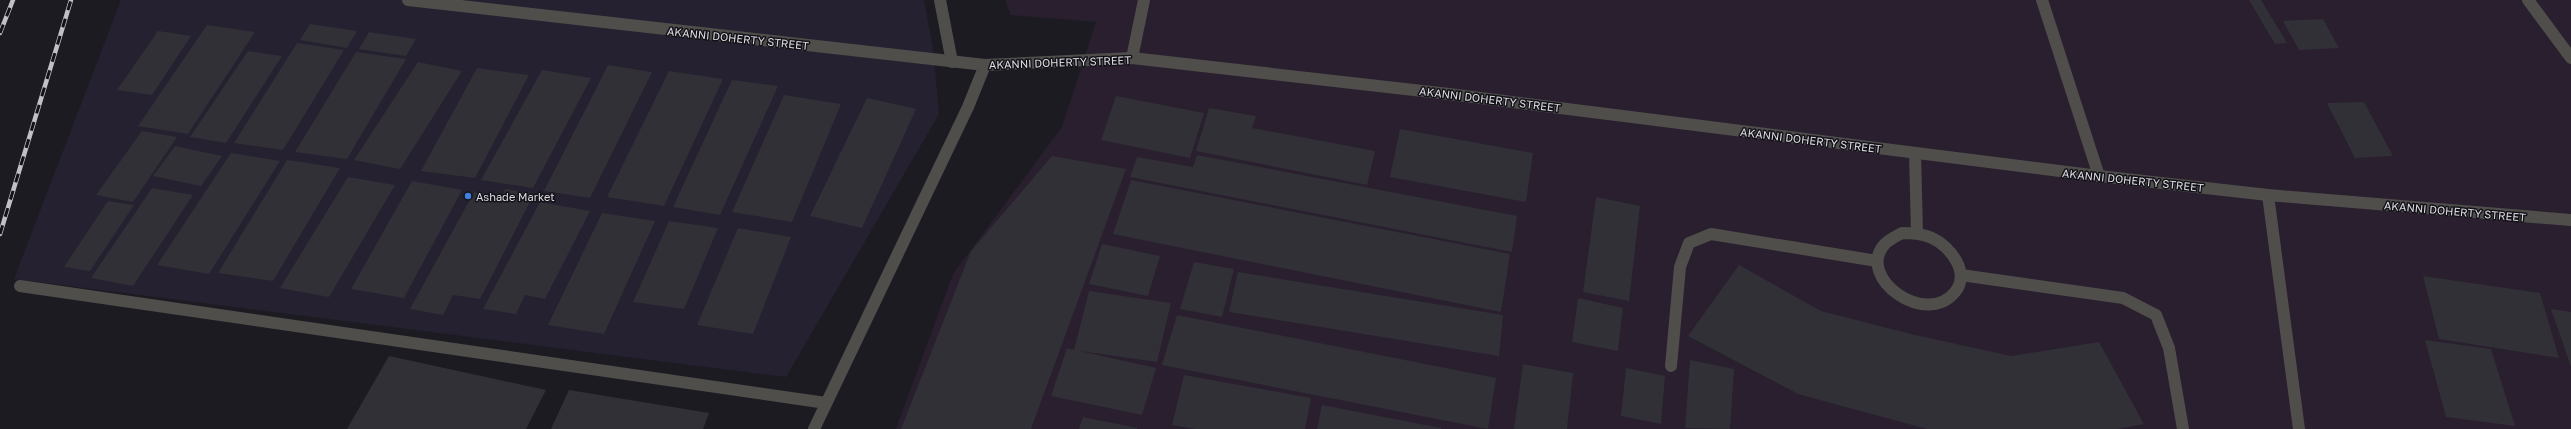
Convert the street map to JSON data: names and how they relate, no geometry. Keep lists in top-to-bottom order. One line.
{"streets":{"street":["AKANNI DOHERTY STREET"]},"places":["Ashade Market"]}
